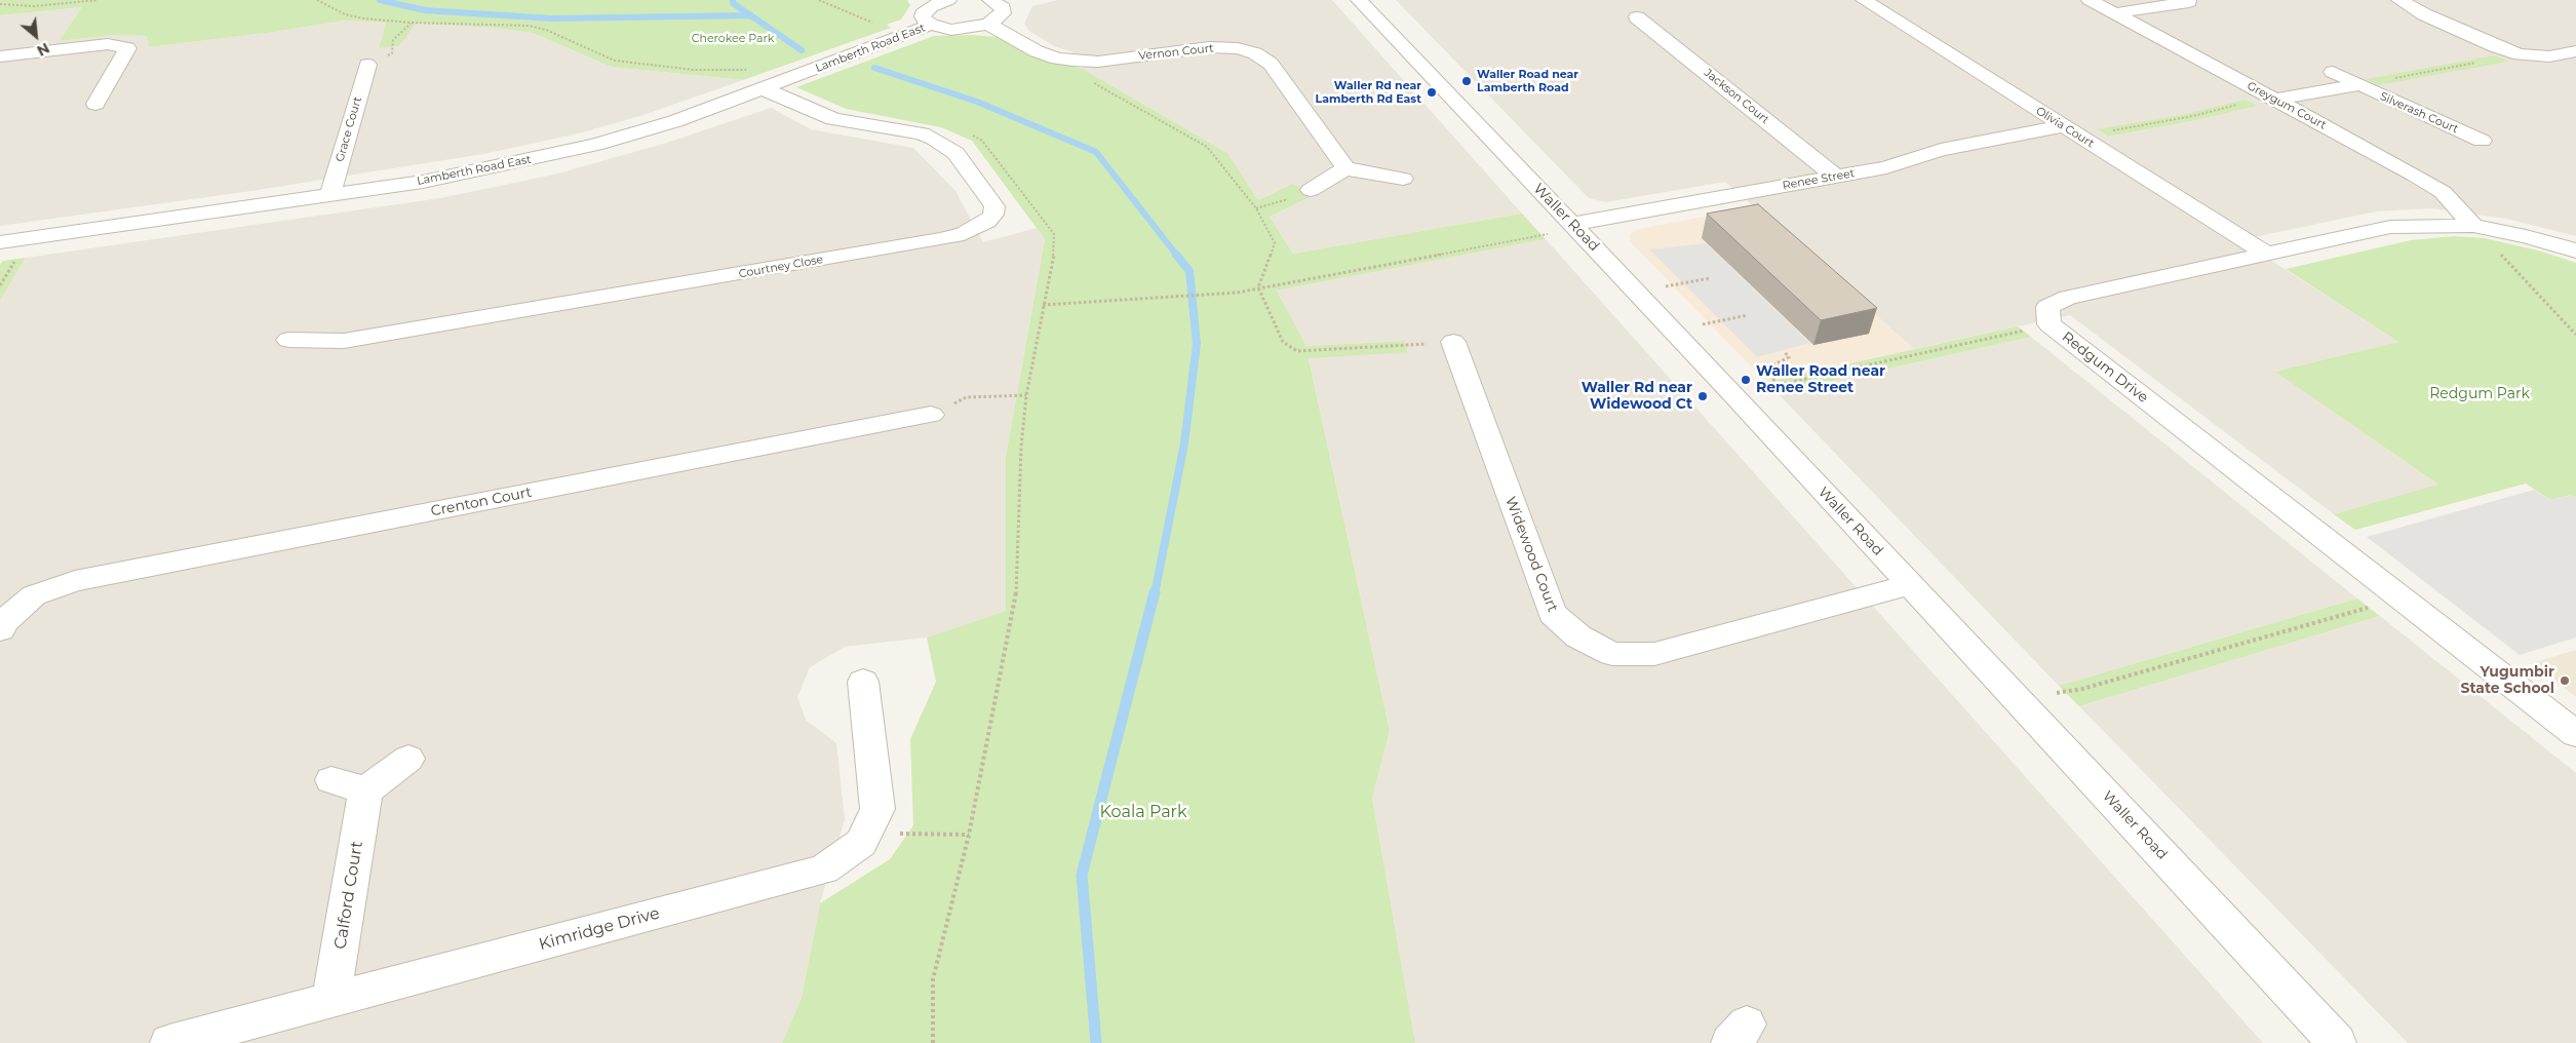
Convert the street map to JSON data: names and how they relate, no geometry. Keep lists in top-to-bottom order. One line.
{"streets":{"street":["Lamberth Road East","Vernon Court","Jackson Court","Greygum Court","Silverash Court","Olivia Court","Grace Court","Renee Street","Waller Road","Courtney Close","Redgum Drive","Crenton Court","Widewood Court","Calford Court","Kimridge Drive"]},"crossings":[["Lamberth Road East","Grace Court"],["Lamberth Road East","Courtney Close"],["Jackson Court","Renee Street"],["Greygum Court","Redgum Drive"],["Olivia Court","Renee Street"],["Olivia Court","Redgum Drive"],["Renee Street","Waller Road"],["Waller Road","Widewood Court"],["Calford Court","Kimridge Drive"]],"parks":["Cherokee Park","Redgum Park","Koala Park"],"places":["Waller Road near Lamberth Road","Waller Rd near Lamberth Rd East","Waller Road near Renee Street","Waller Rd near Widewood Ct","Yugumbir State School"],"north":"bottom right"}
